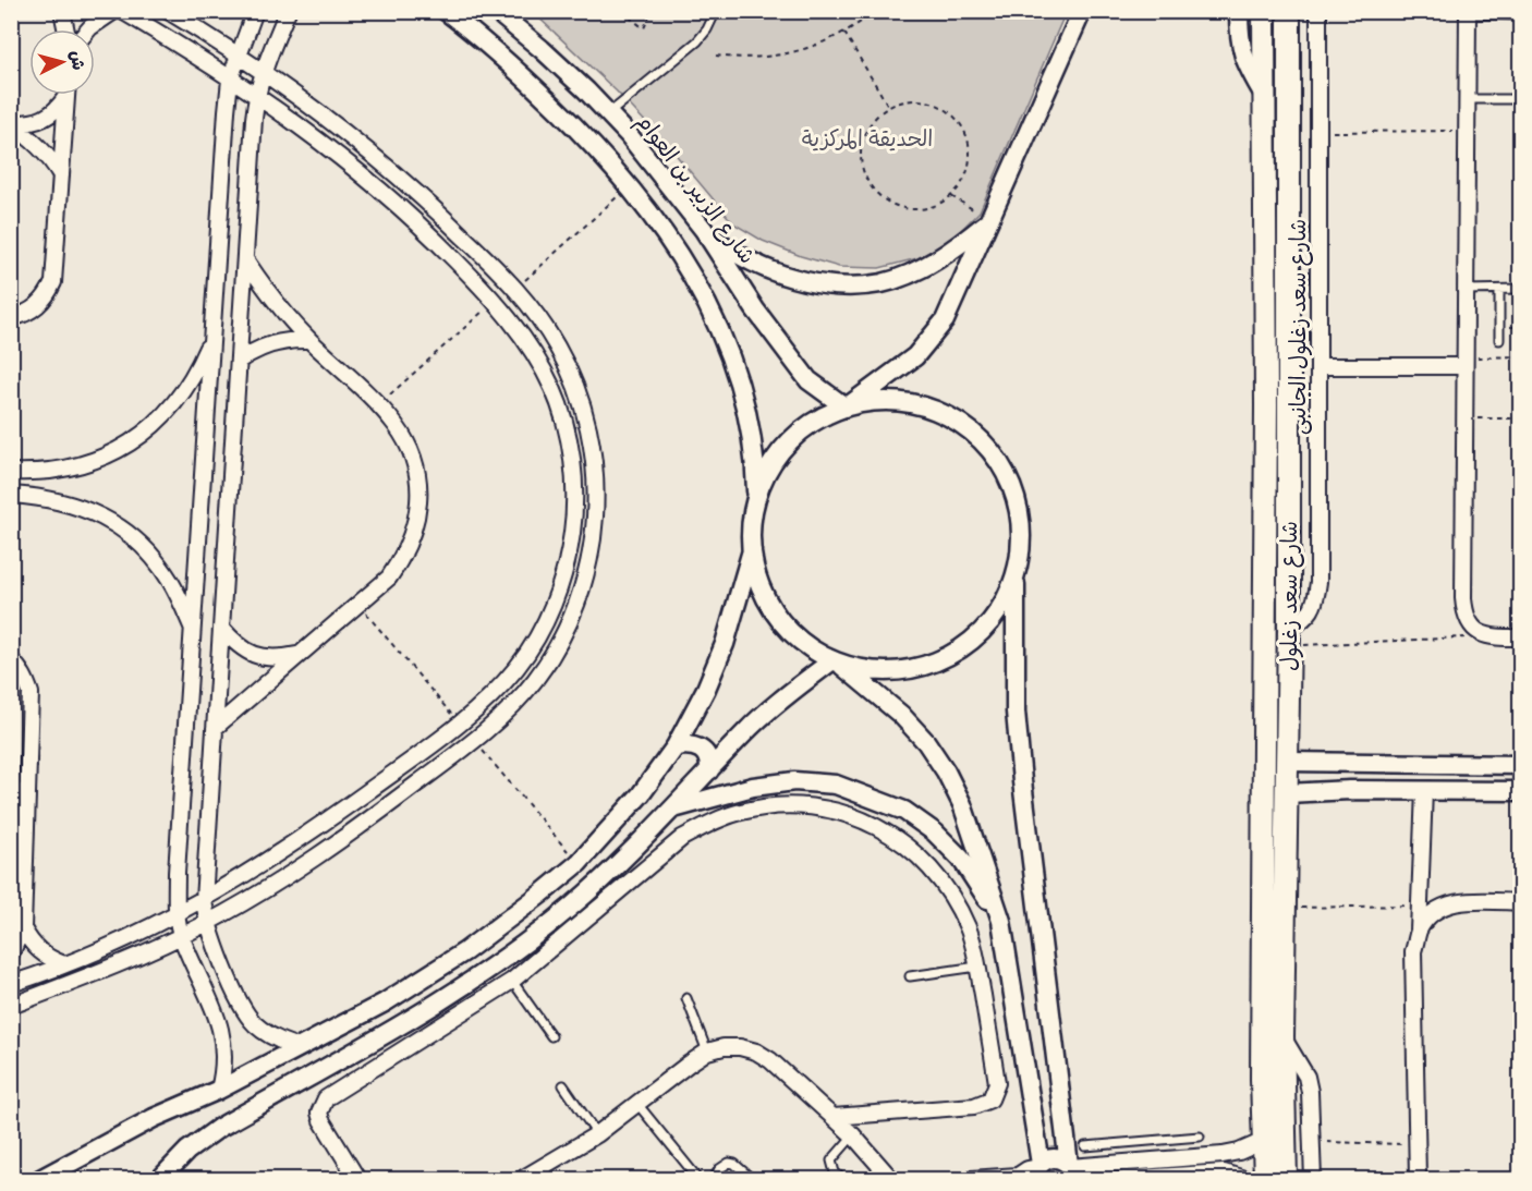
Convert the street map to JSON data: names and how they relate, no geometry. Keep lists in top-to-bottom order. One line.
{"streets":{"main road":["شارع سعد زغلول"],"street":["شارع الزبير بن العوام","شارع سعد زغلول الجانبى"]},"crossings":[["شارع سعد زغلول الجانبى","شارع سعد زغلول"]],"parks":["الحديقة المركزية"],"north":"right"}
